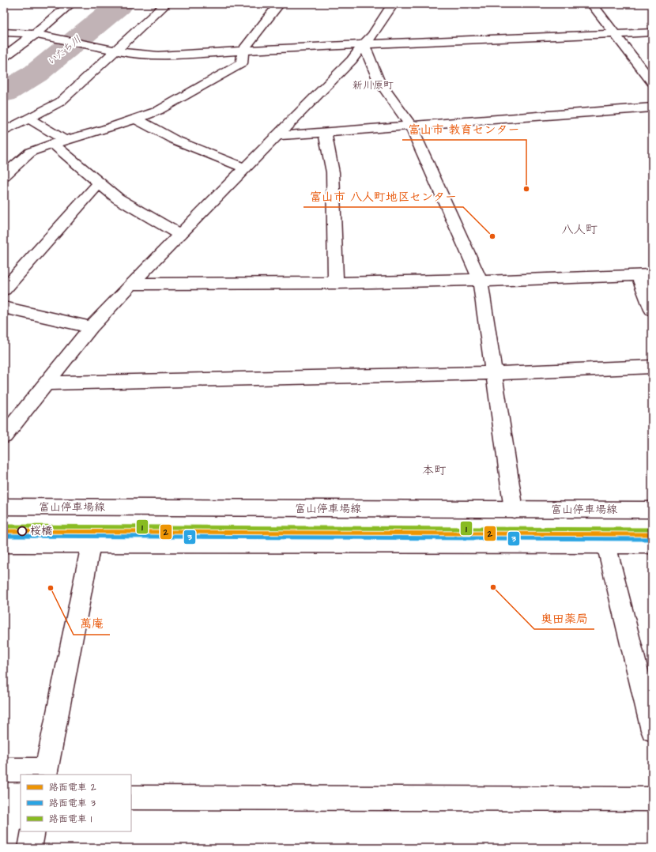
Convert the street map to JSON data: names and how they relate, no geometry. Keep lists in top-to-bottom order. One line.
{"streets":{"street":["富山停車場線"]},"districts":["新川原町","八人町","本町"],"water":["いたち川"],"places":["富山市 教育センター","富山市 八人町地区センター","桜橋","奥田薬局","萬庵"],"lines":["tram line 1","tram line 2","tram line 3"],"legend":["路面電車 2","路面電車 3","路面電車 1"]}
